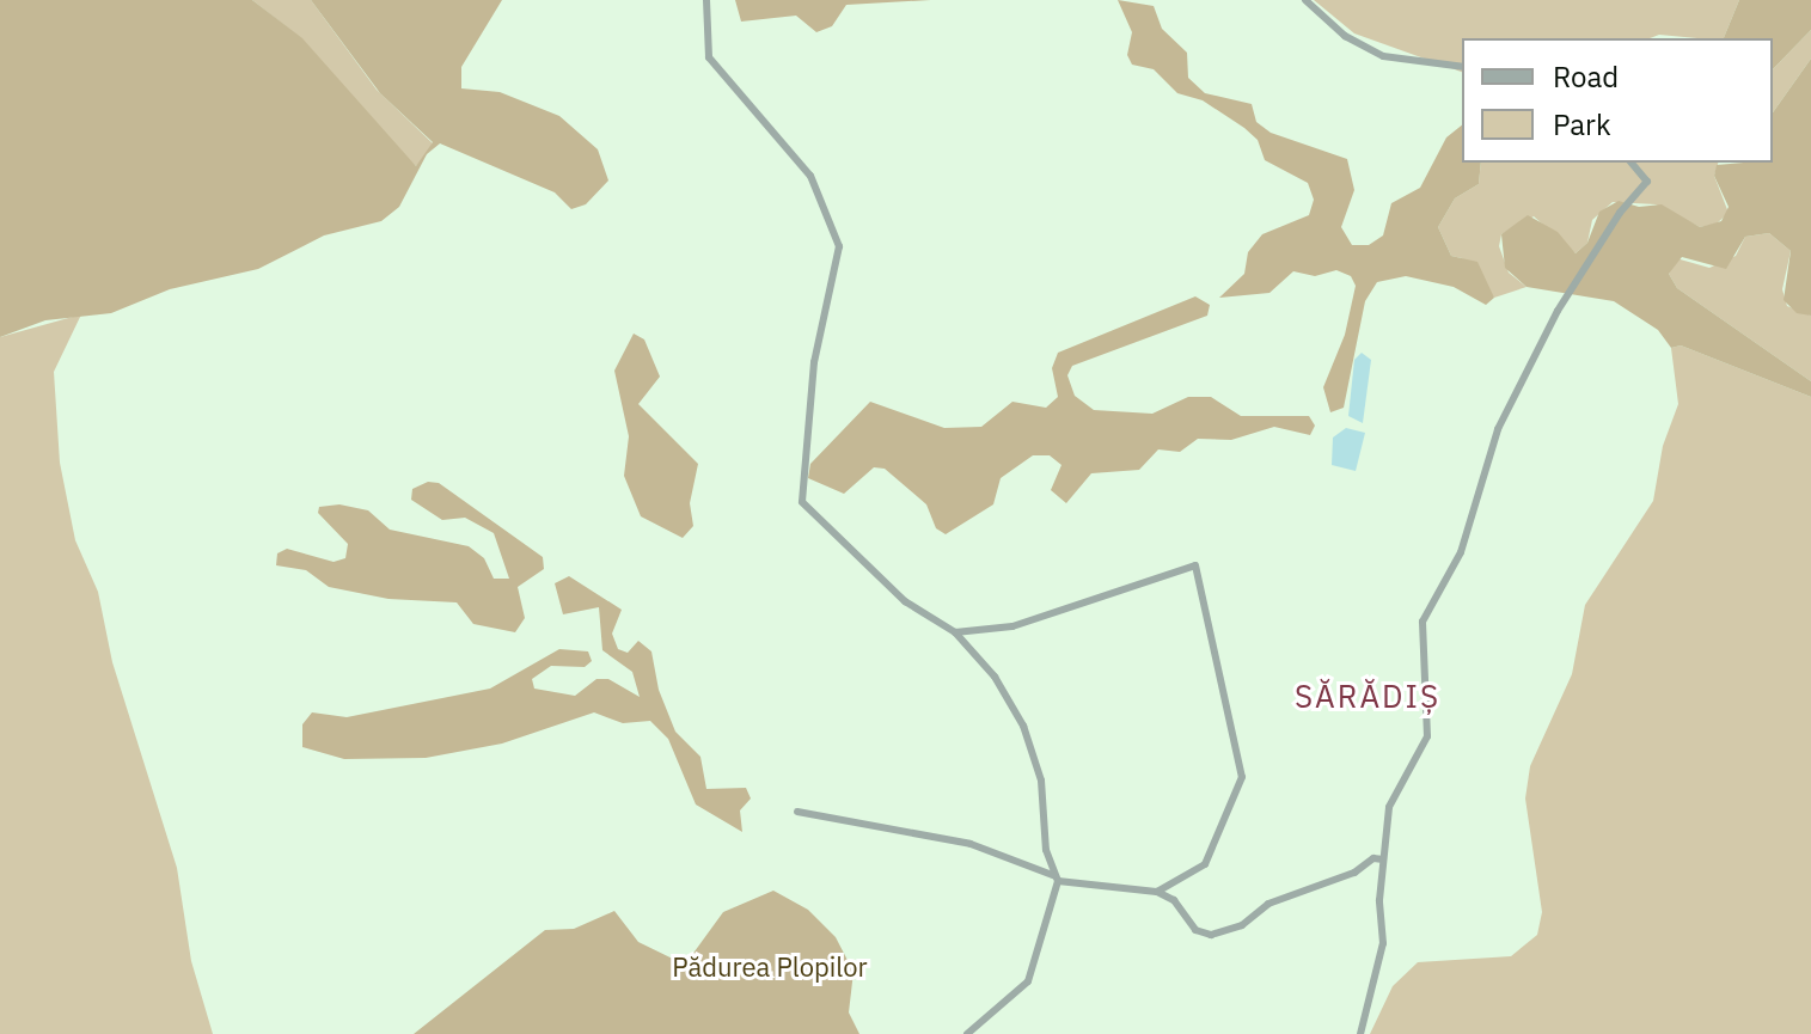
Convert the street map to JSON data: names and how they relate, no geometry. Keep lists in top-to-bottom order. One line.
{"districts":["SĂRĂDIȘ"],"parks":["Pădurea Plopilor"],"legend":["Road","Park"]}
